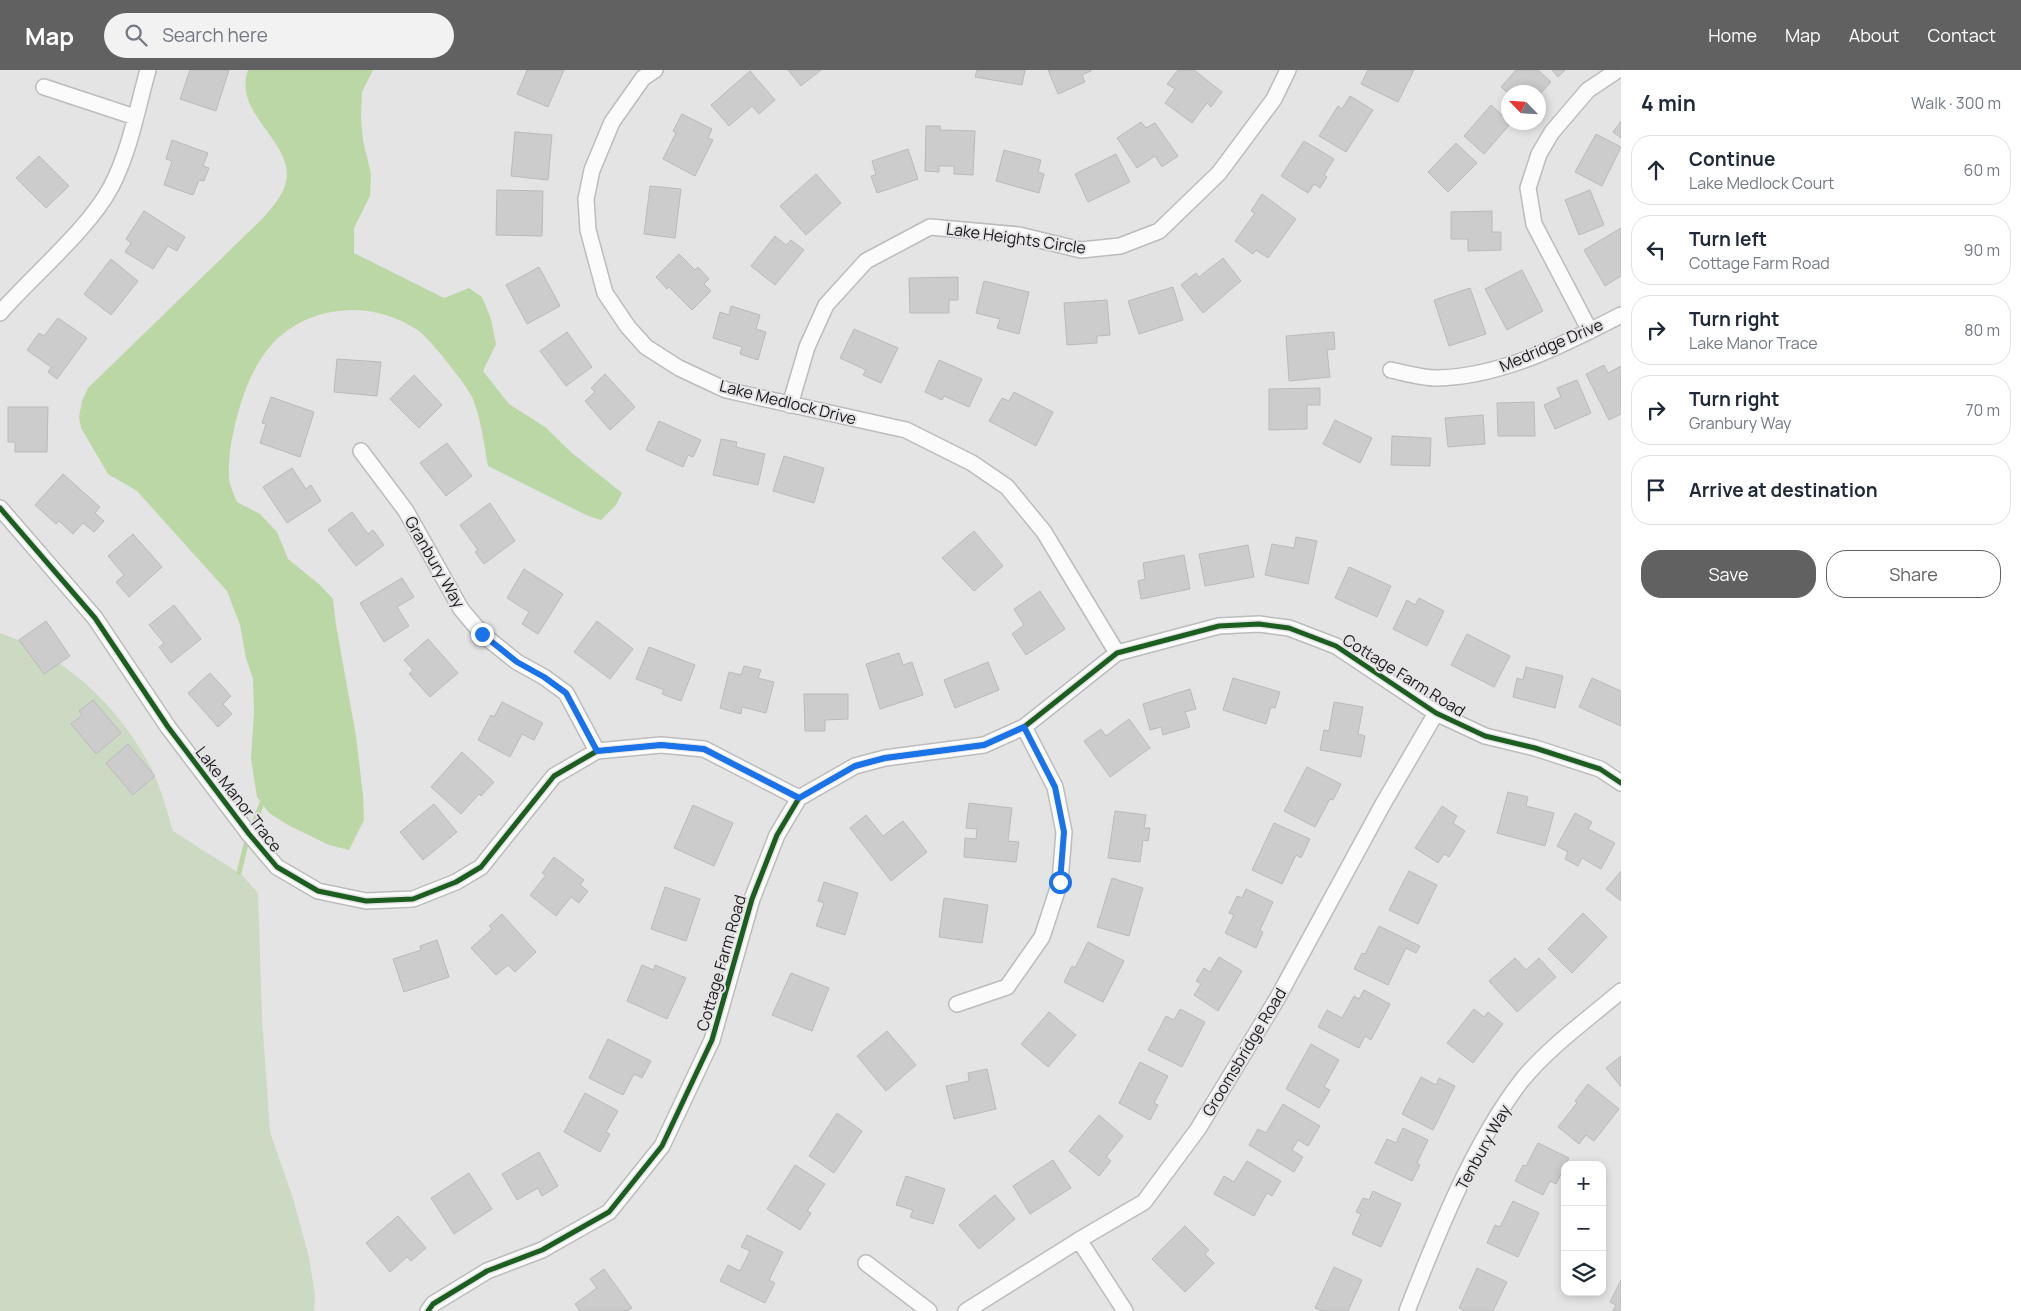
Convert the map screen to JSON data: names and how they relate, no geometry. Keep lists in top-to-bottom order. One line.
{"streets":{"street":["Lake Heights Circle","Medridge Drive","Lake Medlock Drive","Granbury Way","Cottage Farm Road","Lake Manor Trace","Groomsbridge Road","Tenbury Way"]},"crossings":[["Lake Heights Circle","Lake Medlock Drive"],["Lake Medlock Drive","Cottage Farm Road"],["Granbury Way","Lake Manor Trace"],["Cottage Farm Road","Lake Manor Trace"],["Cottage Farm Road","Groomsbridge Road"]],"north":"top left","page":{"header":"Map","search":"Search here","nav":["Home","Map","About","Contact"],"heading":["4 min","Walk · 300 m"],"list":[["Continue","Lake Medlock Court","60 m"],["Turn left","Cottage Farm Road","90 m"],["Turn right","Lake Manor Trace","80 m"],["Turn right","Granbury Way","70 m"],"Arrive at destination"],"buttons":["Save","Share"],"map_buttons":["+","−"]}}
